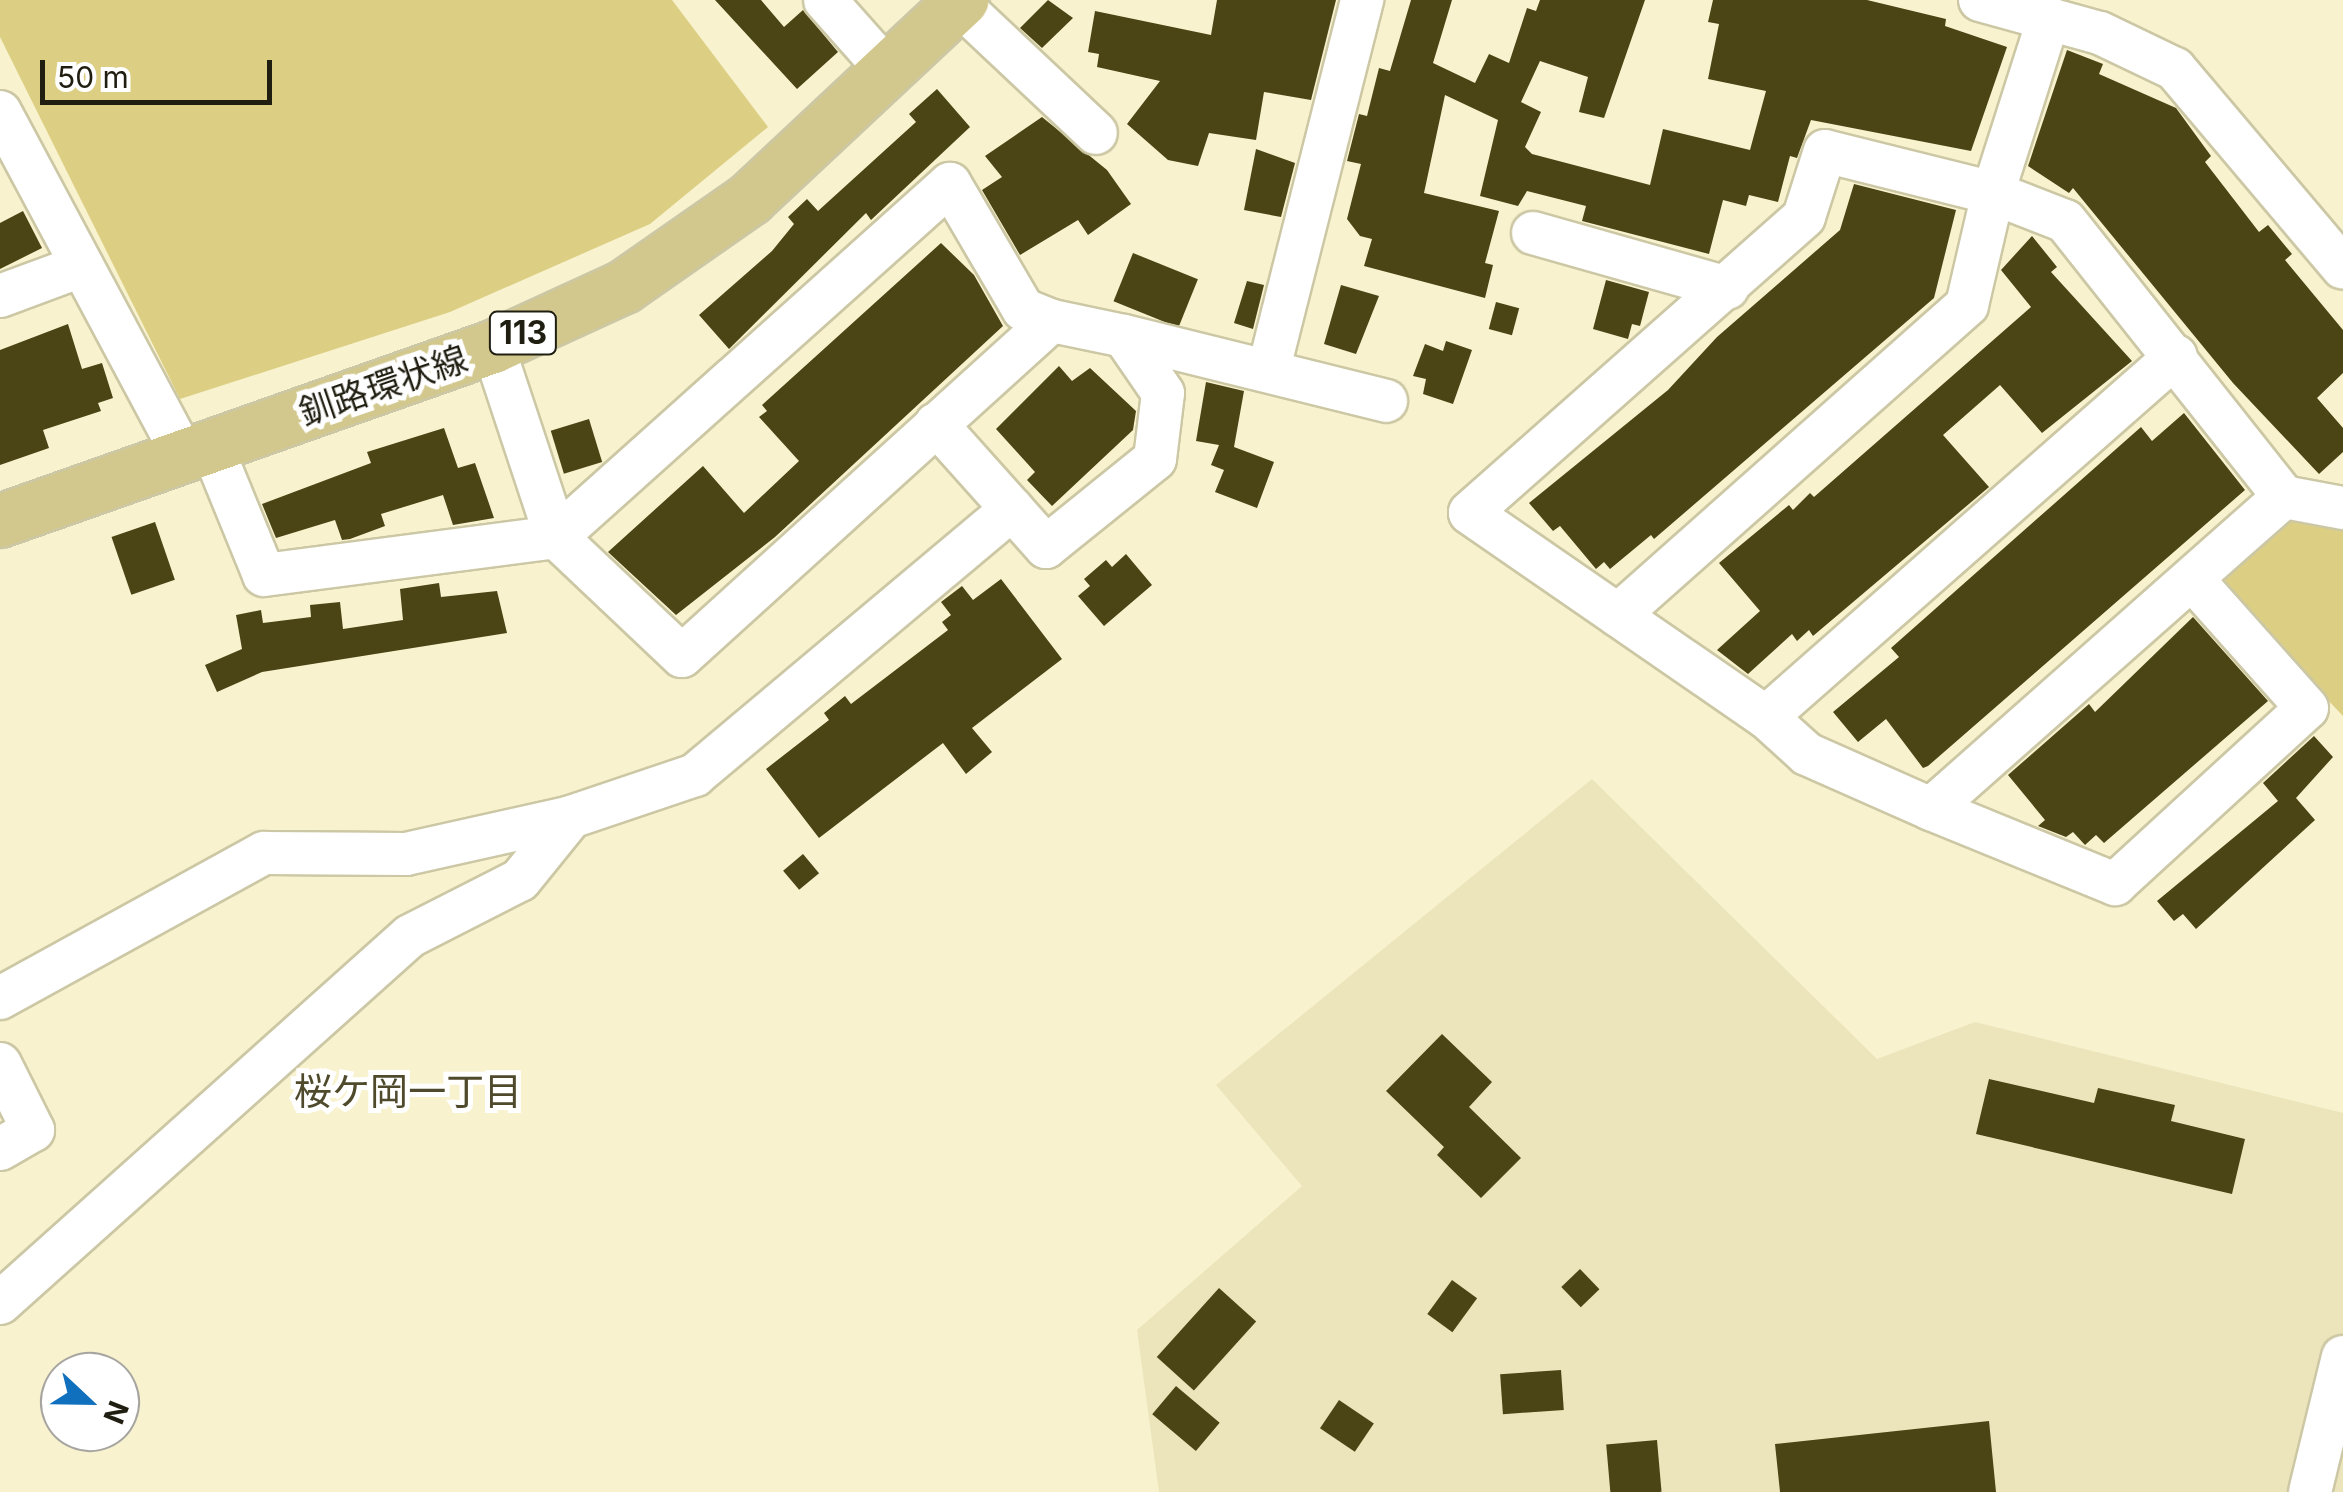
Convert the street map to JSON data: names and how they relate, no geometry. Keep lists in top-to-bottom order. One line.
{"streets":{"main road":["113","釧路環状線"]},"districts":["桜ケ岡一丁目"],"scale_bar":"50 m","north":"right"}
